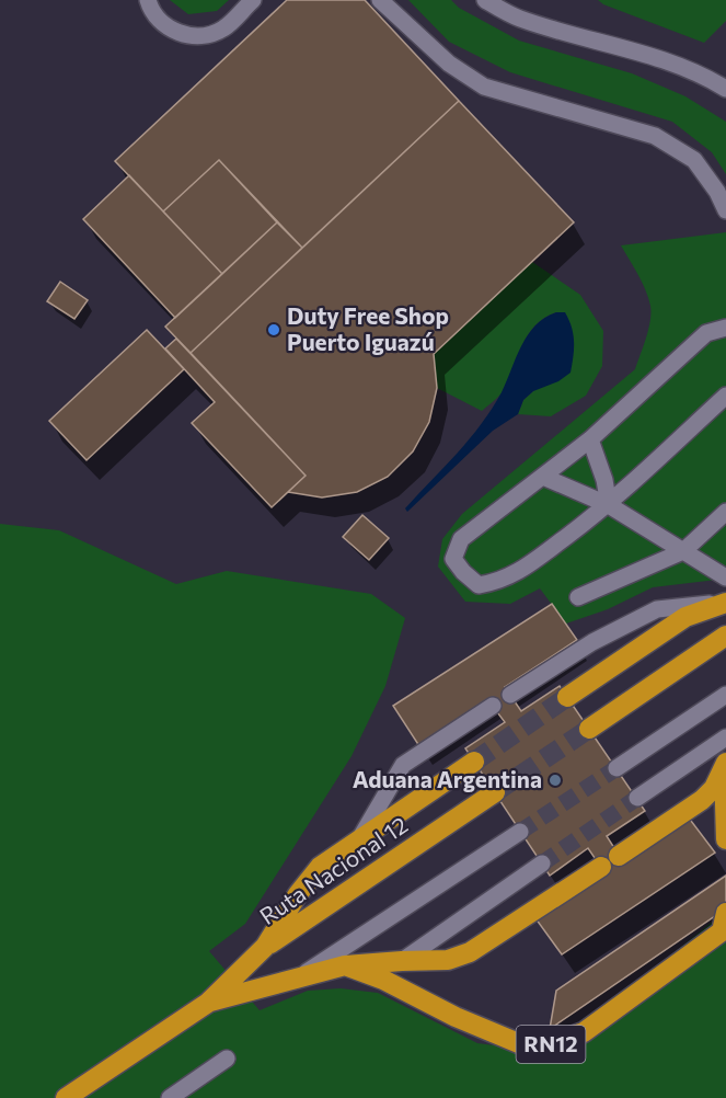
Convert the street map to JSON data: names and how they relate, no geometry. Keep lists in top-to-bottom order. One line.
{"streets":{"highway":["Ruta Nacional 12","RN12"]},"places":["Duty Free Shop Puerto Iguazú","Aduana Argentina"]}
